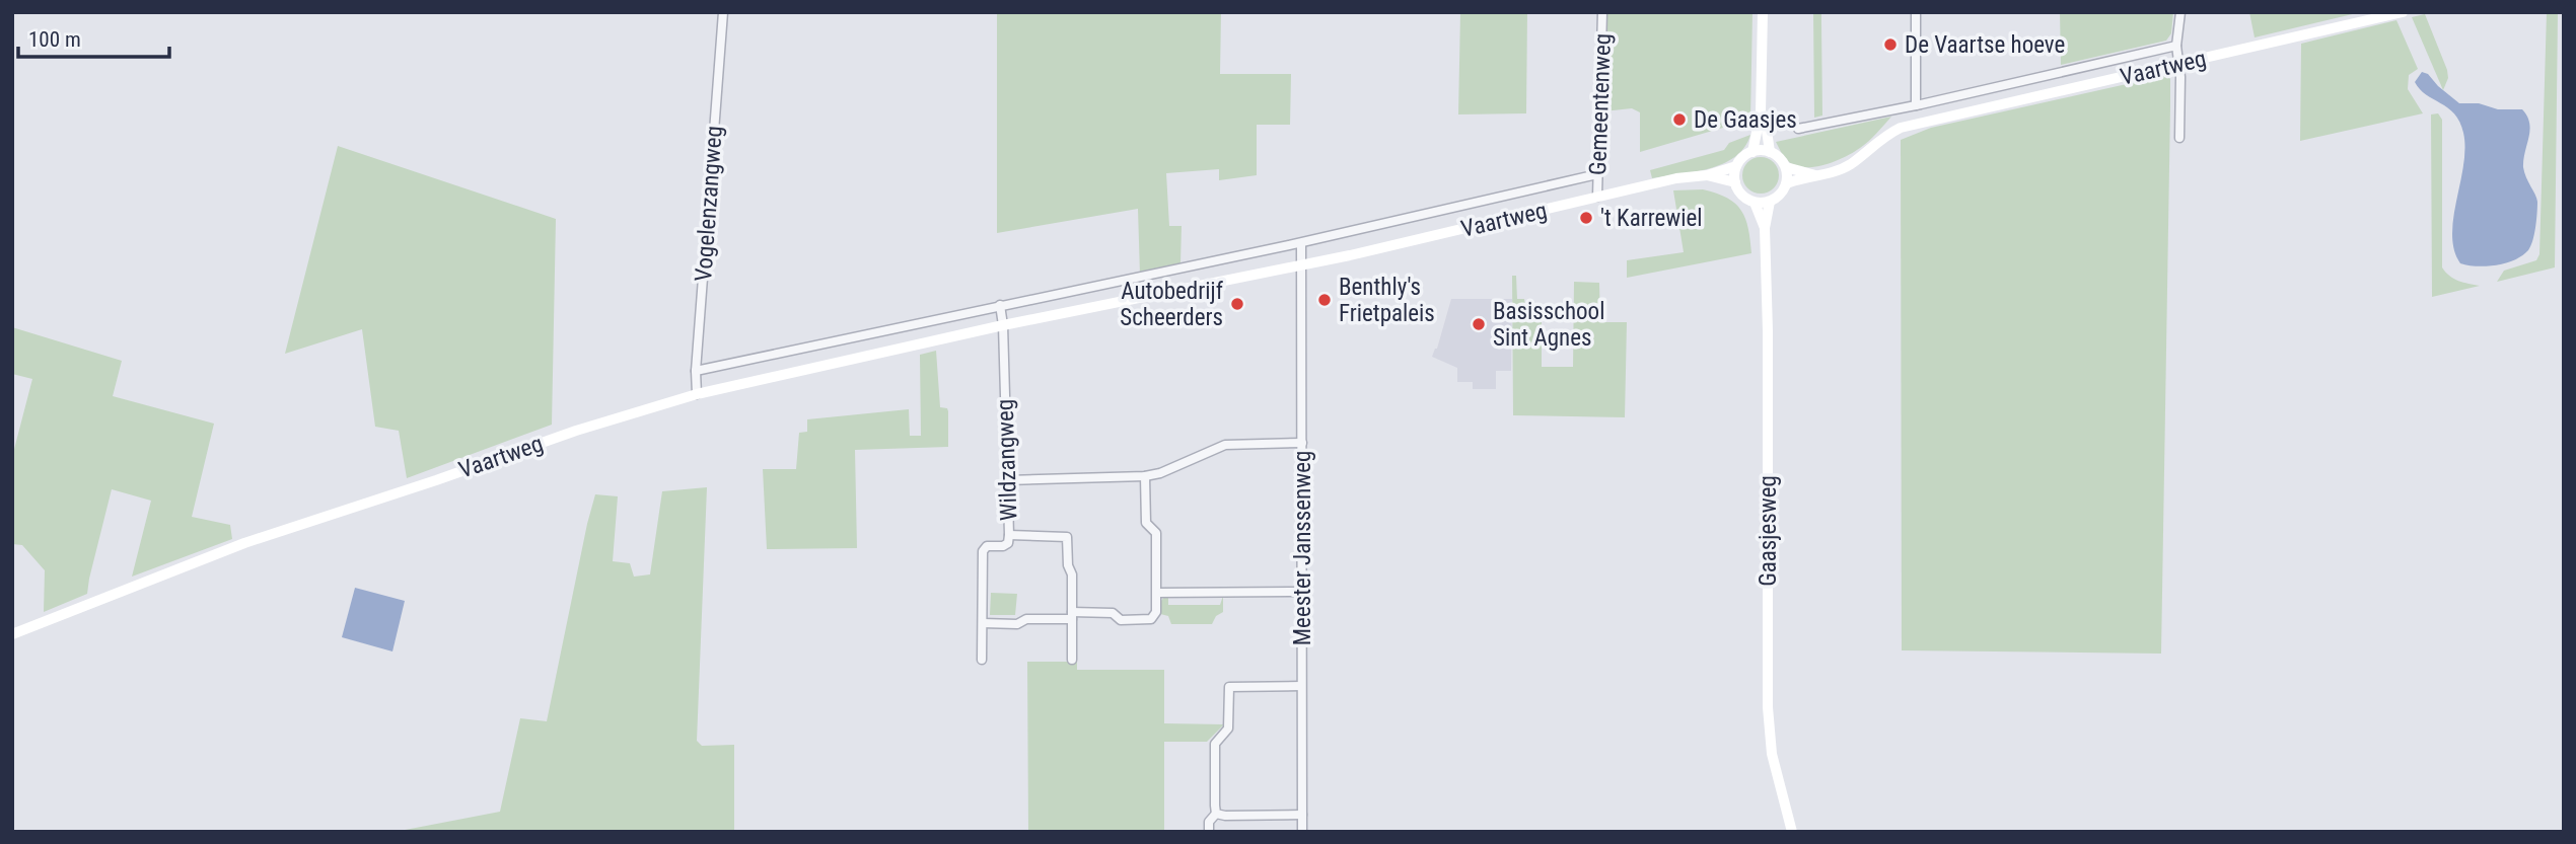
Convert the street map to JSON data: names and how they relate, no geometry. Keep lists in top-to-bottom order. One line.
{"streets":{"street":["Vaartweg","Gemeentenweg","Vogelenzangweg","Wildzangweg","Gaasjesweg","Meester Janssenweg"]},"crossings":[["Vaartweg","Gemeentenweg"],["Vaartweg","Vogelenzangweg"],["Vaartweg","Wildzangweg"],["Vaartweg","Gaasjesweg"],["Vaartweg","Meester Janssenweg"]],"places":["De Vaartse hoeve","De Gaasjes","'t Karrewiel","Benthly's Frietpaleis","Autobedrijf Scheerders","Basisschool Sint Agnes"],"scale_bar":"100 m"}
